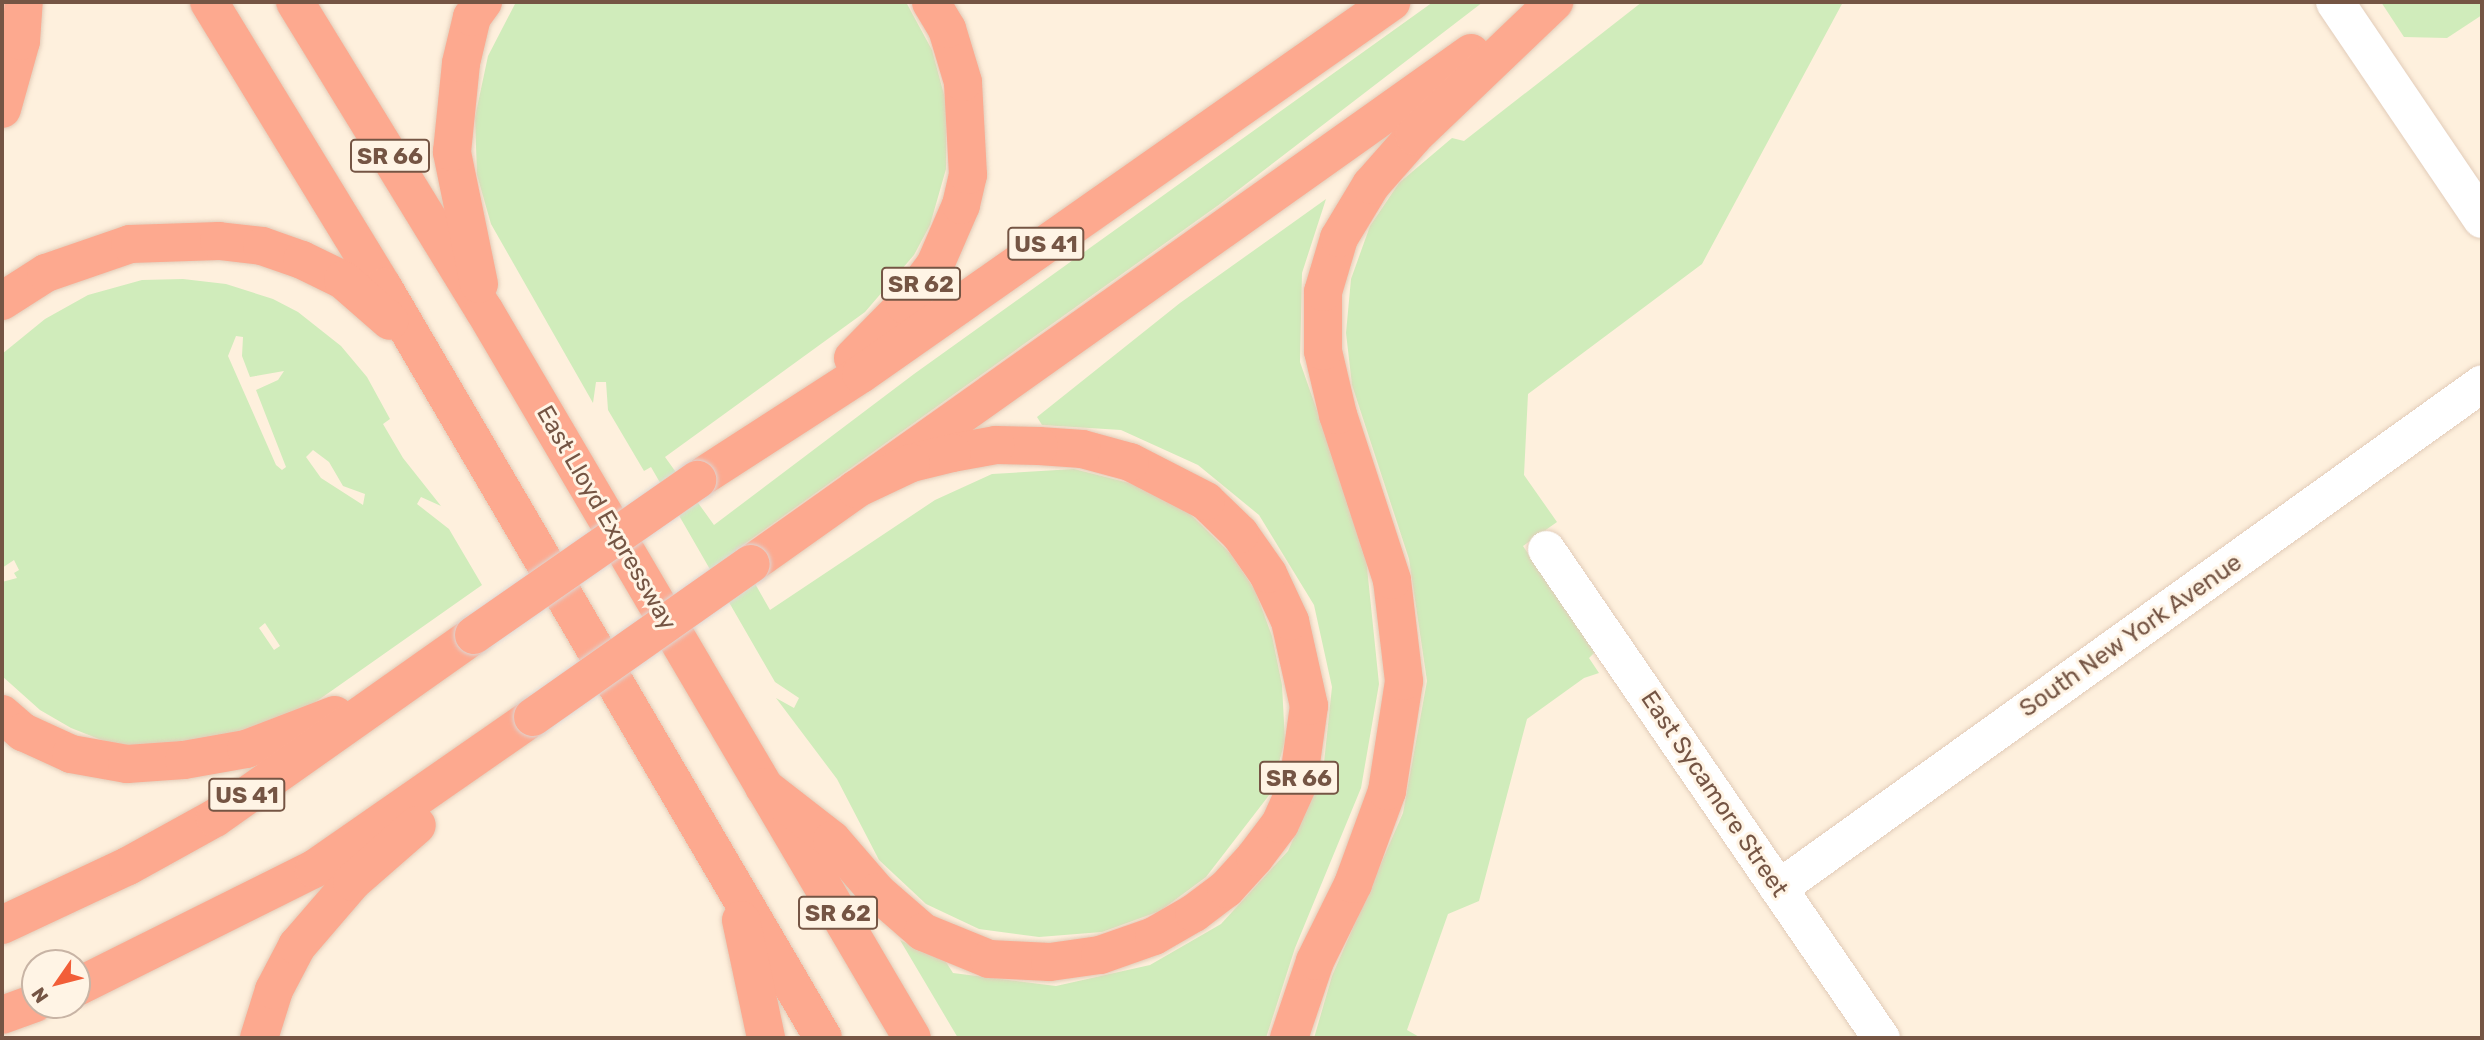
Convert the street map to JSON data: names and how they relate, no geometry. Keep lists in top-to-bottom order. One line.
{"streets":{"highway":["SR 66","US 41","SR 62","East Lloyd Expressway"],"street":["South New York Avenue","East Sycamore Street"]},"crossings":[["SR 66","East Lloyd Expressway"],["US 41","SR 62"],["SR 62","East Lloyd Expressway"],["South New York Avenue","East Sycamore Street"]],"north":"bottom left"}
